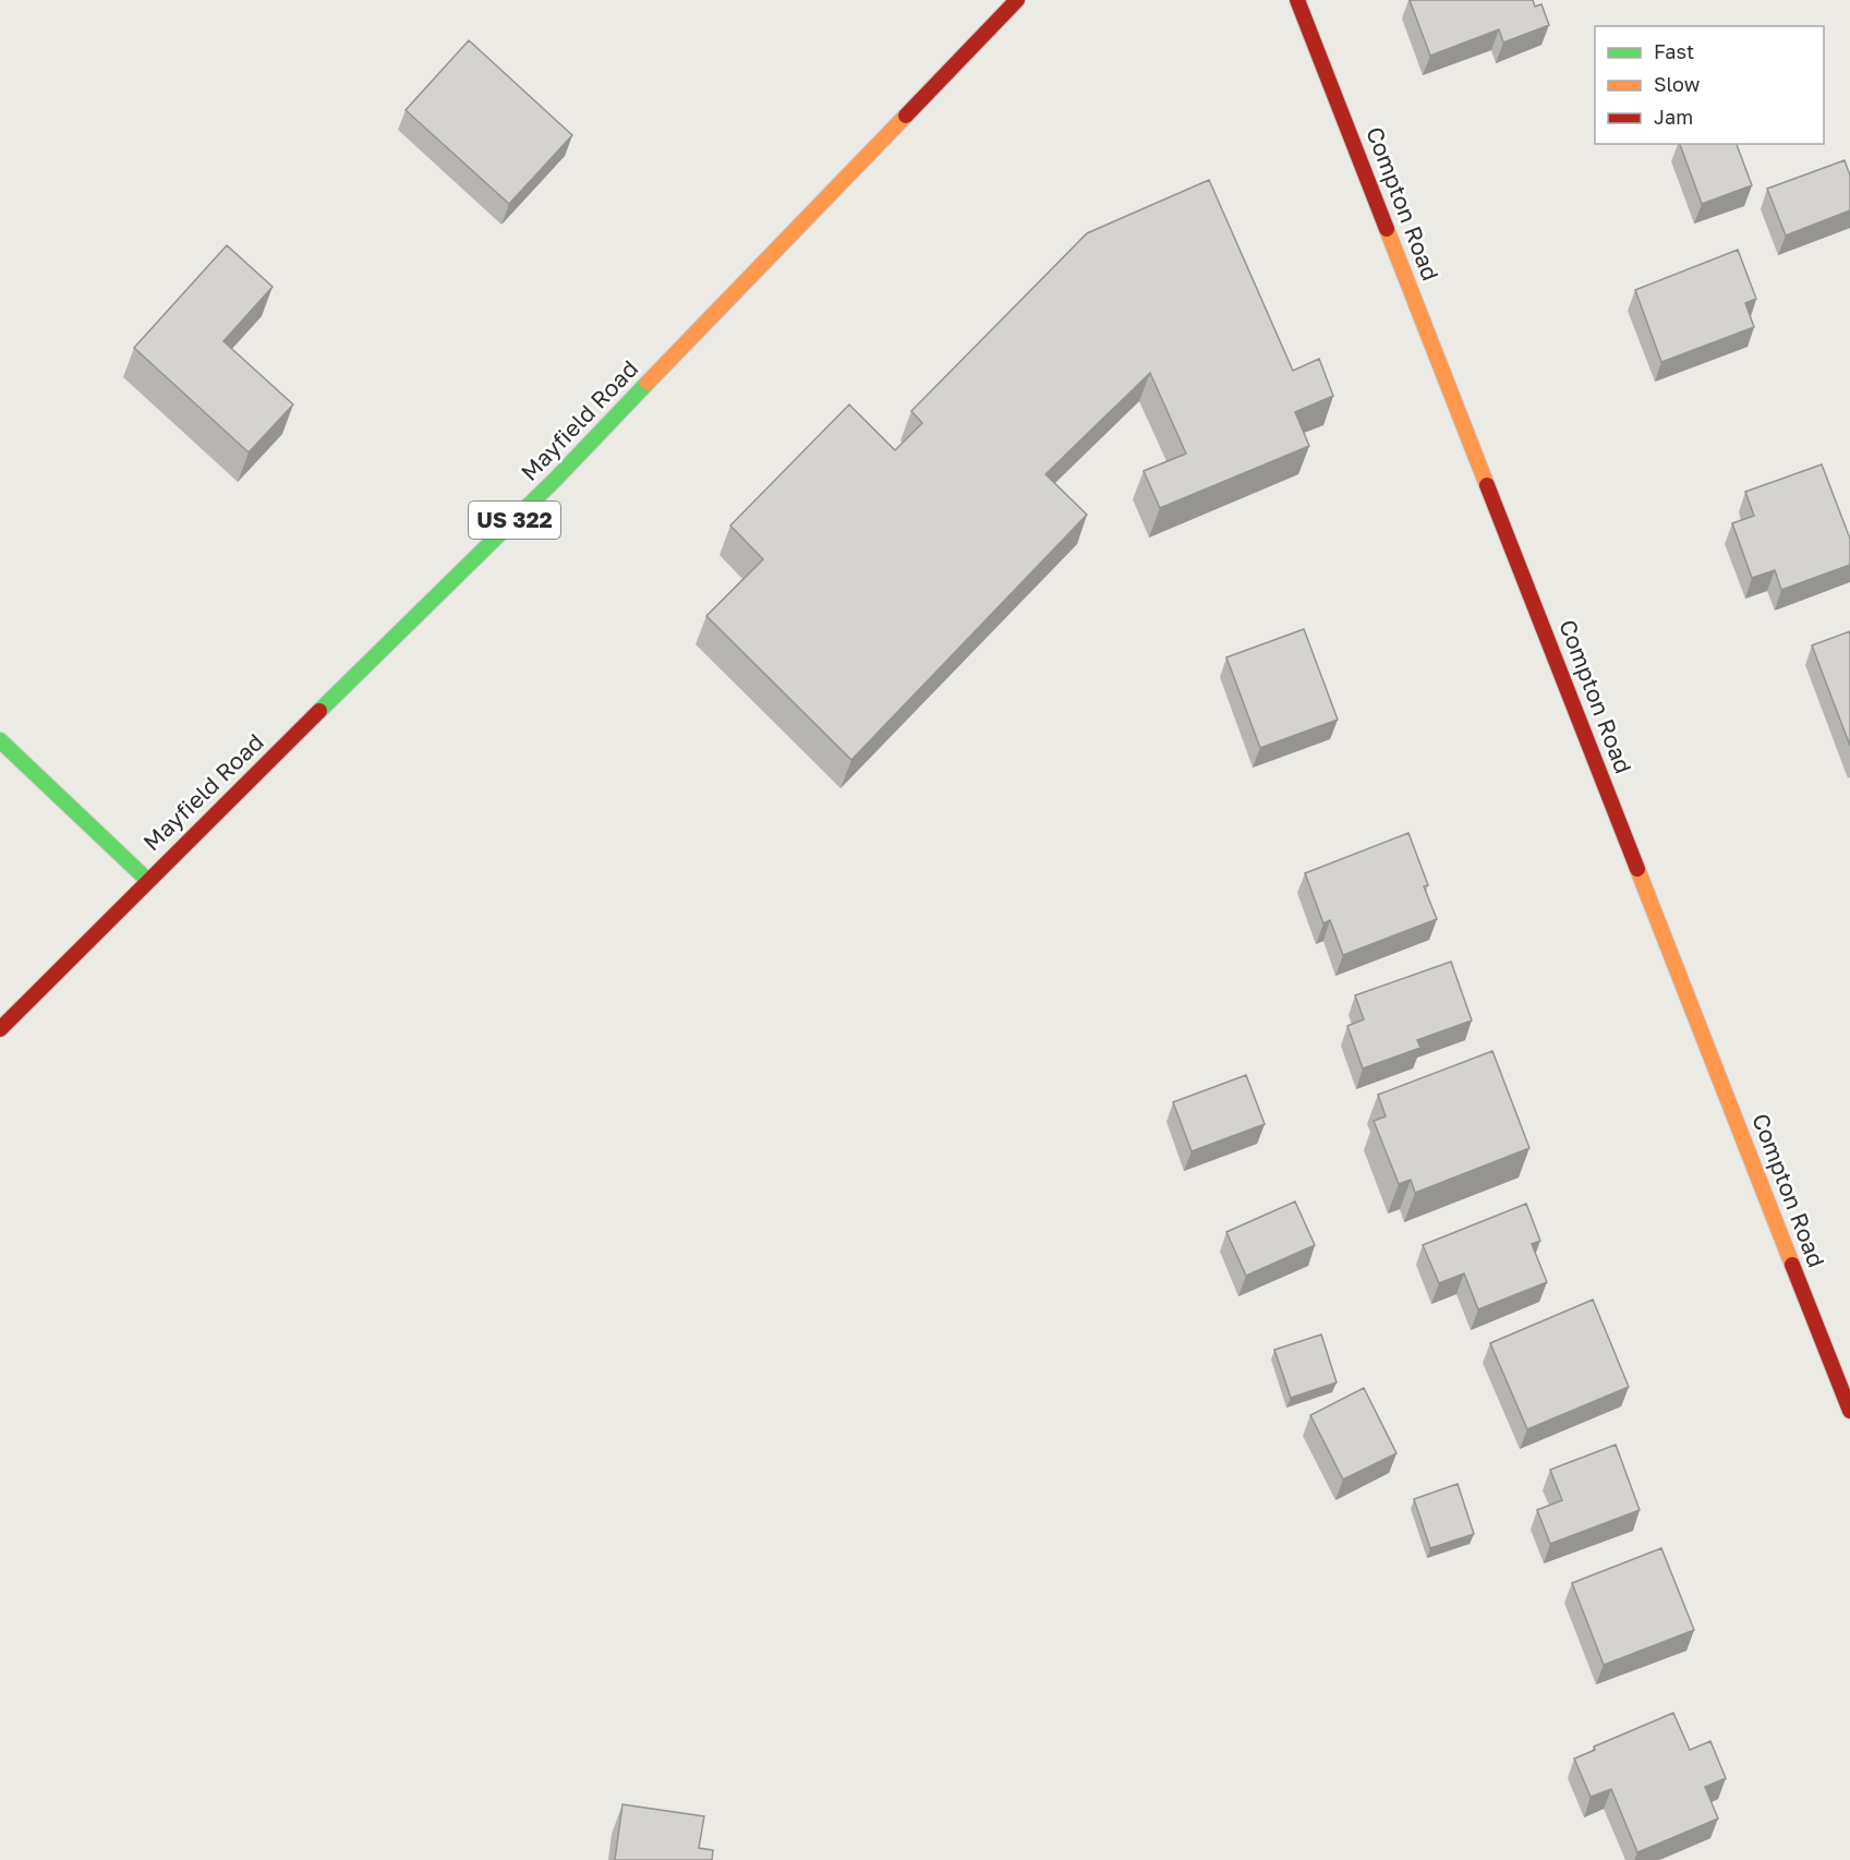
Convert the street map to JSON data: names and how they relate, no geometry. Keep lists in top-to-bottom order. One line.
{"streets":{"street":["Compton Road","Mayfield Road","US 322"]},"legend":["Fast","Slow","Jam"]}
